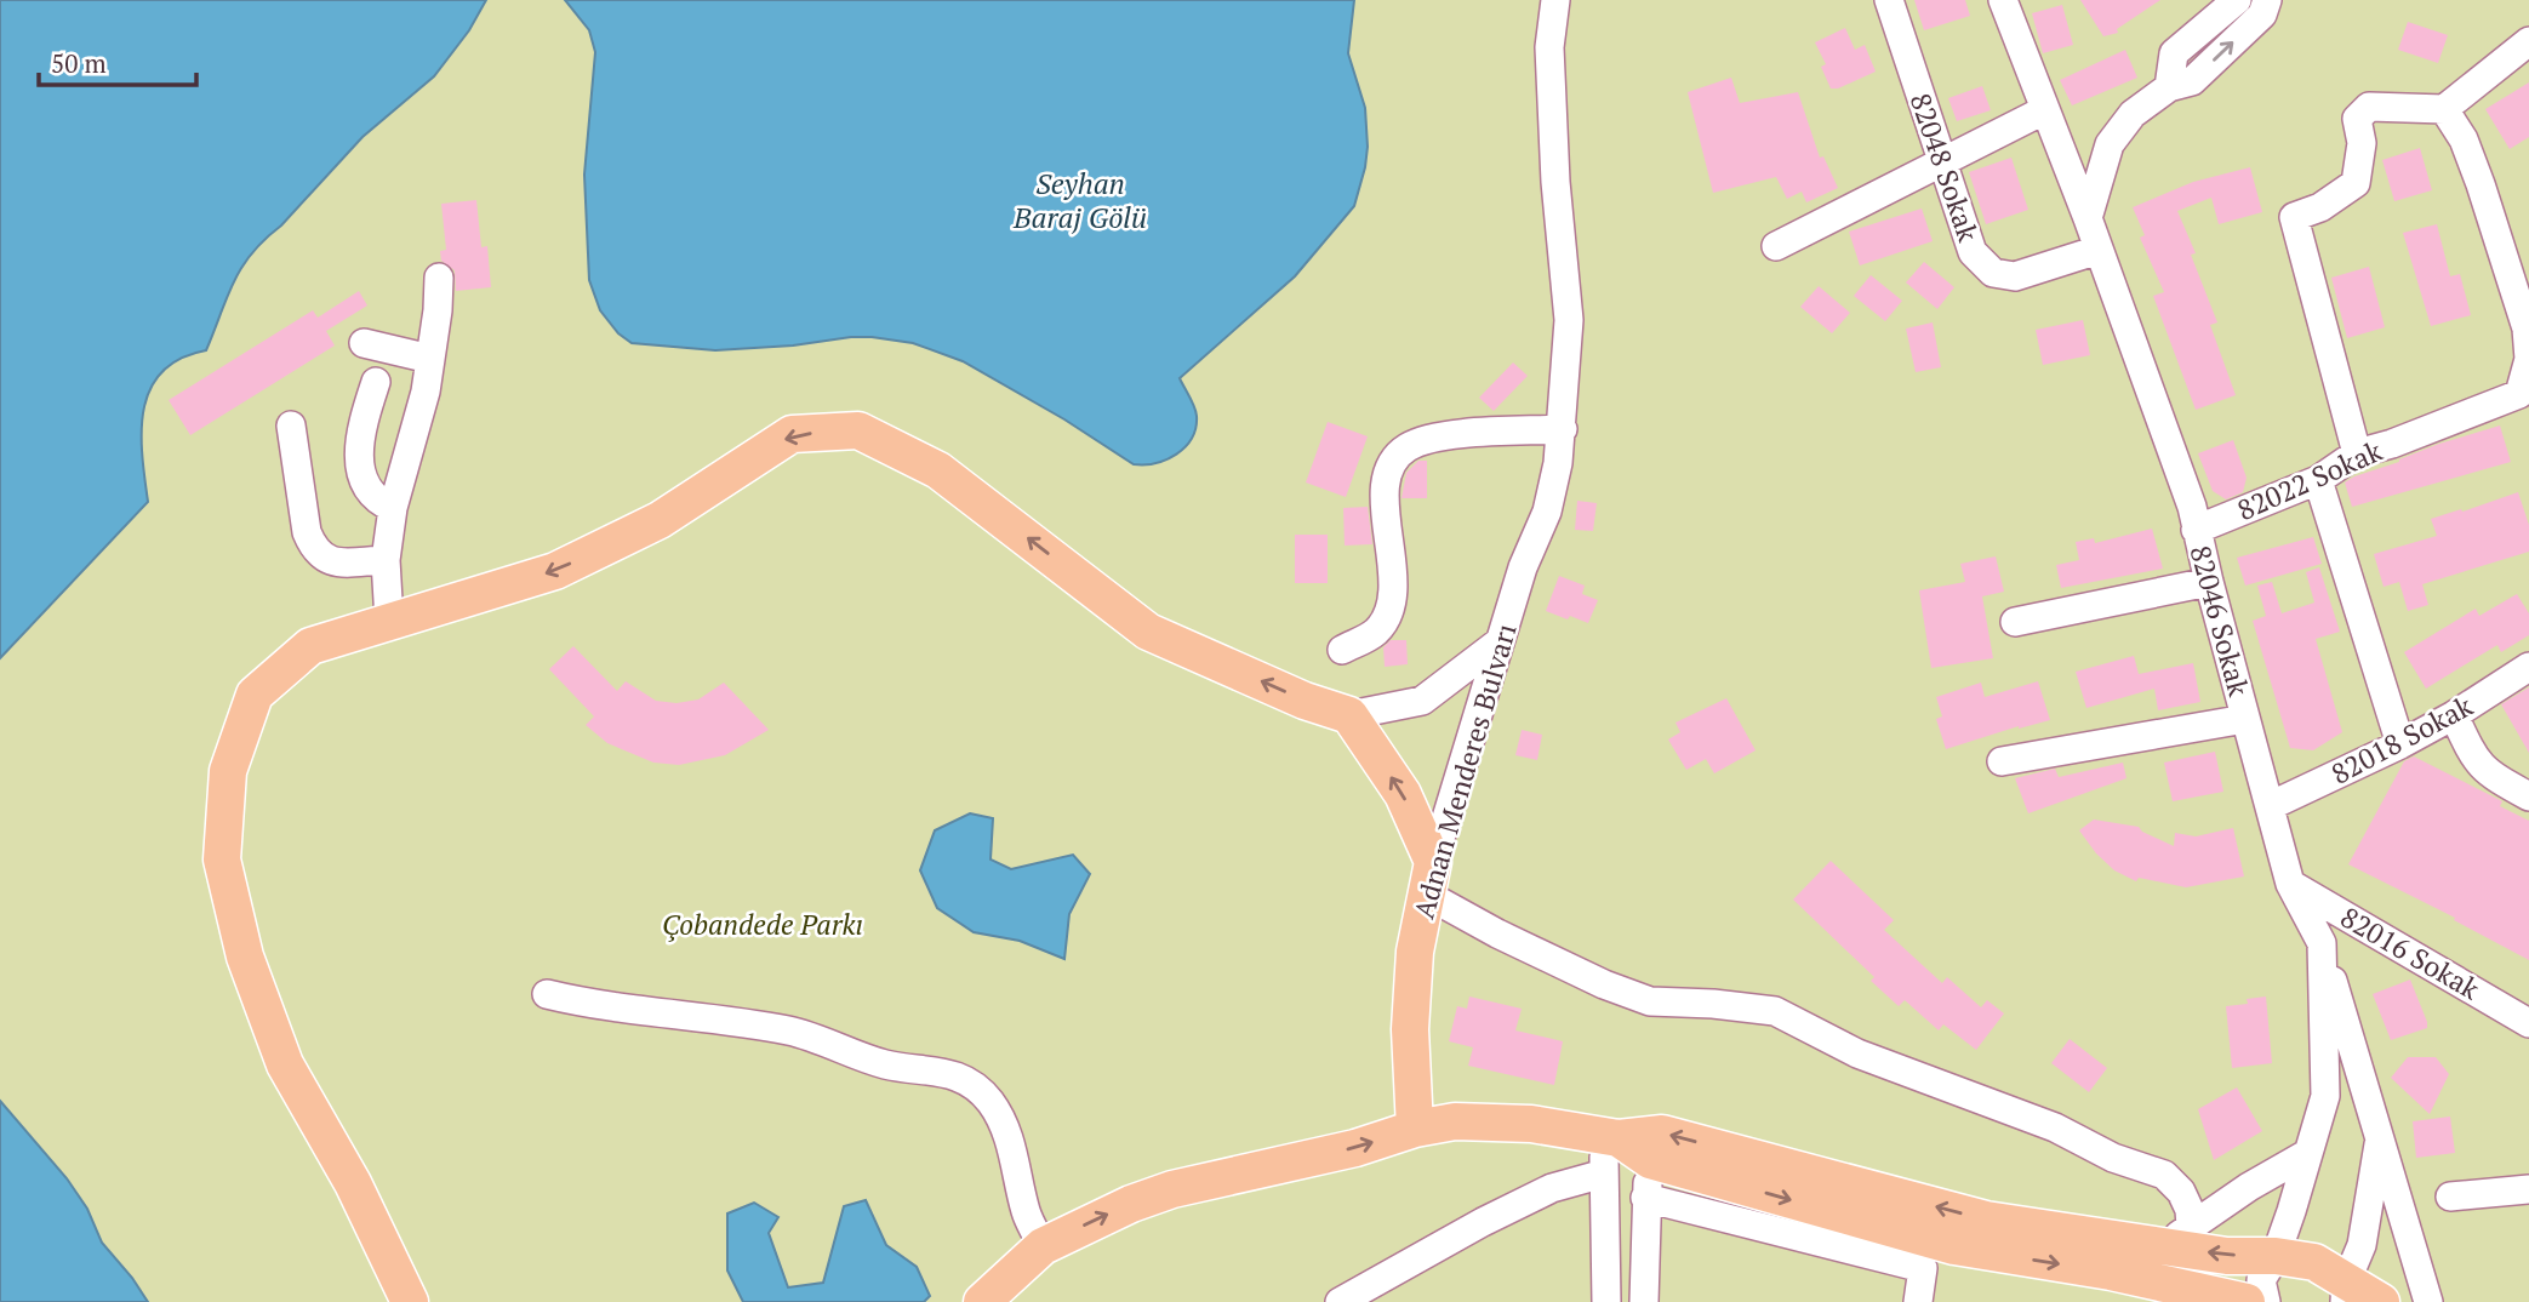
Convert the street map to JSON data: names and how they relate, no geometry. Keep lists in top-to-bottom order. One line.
{"streets":{"main road":["Adnan Menderes Bulvarı"],"street":["82048 Sokak","82022 Sokak","82046 Sokak","82018 Sokak","82016 Sokak"]},"crossings":[["82048 Sokak","82046 Sokak"],["82022 Sokak","82046 Sokak"],["82046 Sokak","82018 Sokak"],["82046 Sokak","82016 Sokak"]],"water":["Seyhan Baraj Gölü"],"parks":["Çobandede Parkı"],"scale_bar":"50 m"}
